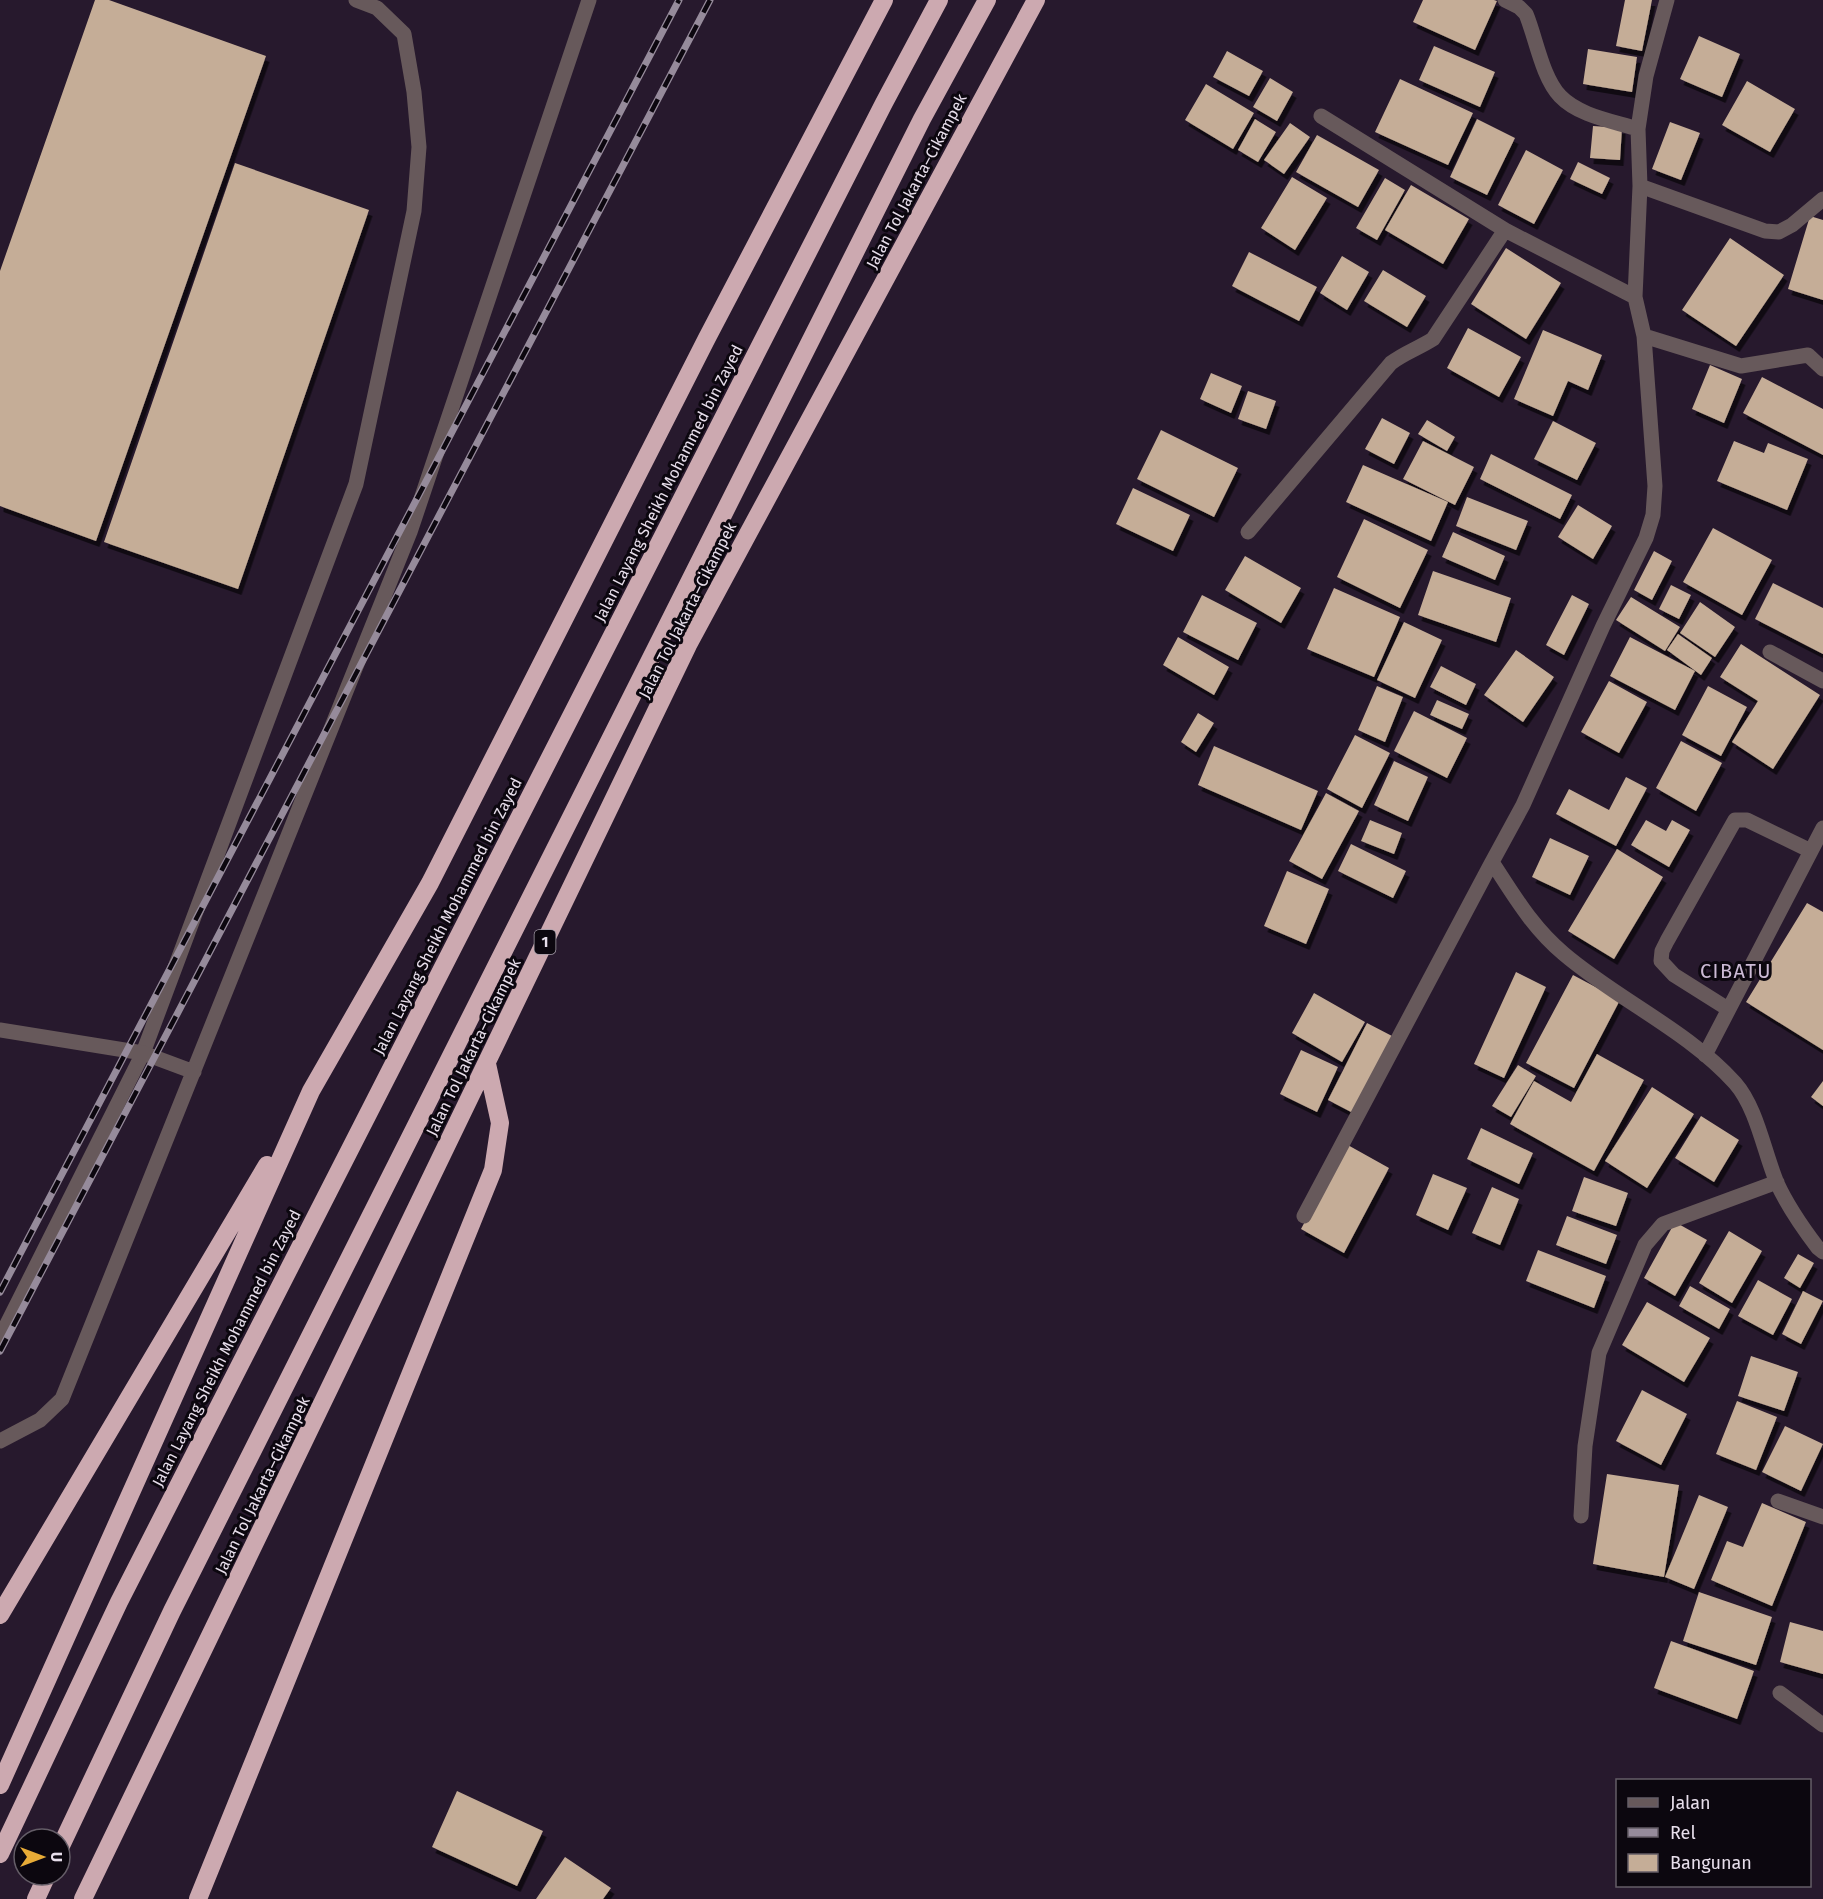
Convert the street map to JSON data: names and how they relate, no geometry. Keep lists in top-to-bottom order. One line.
{"streets":{"highway":["Jalan Tol Jakarta–Cikampek","Jalan Layang Sheikh Mohammed bin Zayed","1"]},"districts":["CIBATU"],"legend":["Jalan","Rel","Bangunan"],"north":"right"}
